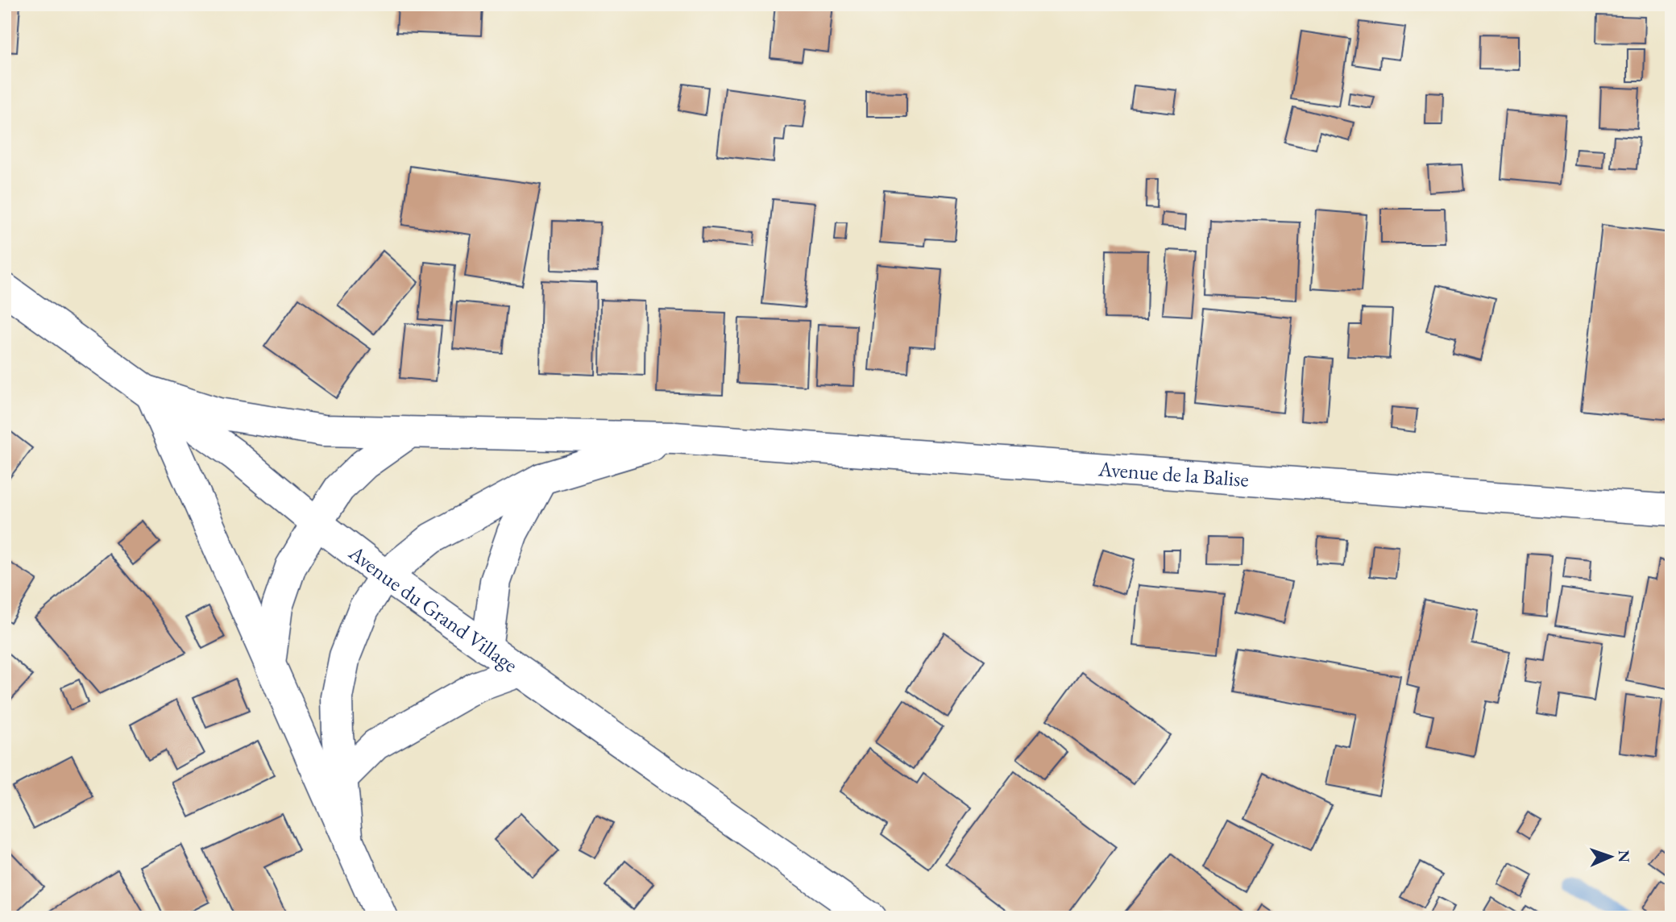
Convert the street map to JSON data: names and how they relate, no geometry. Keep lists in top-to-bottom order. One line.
{"streets":{"street":["Avenue de la Balise","Avenue du Grand Village"]},"crossings":[["Avenue de la Balise","Avenue du Grand Village"]],"north":"right"}
